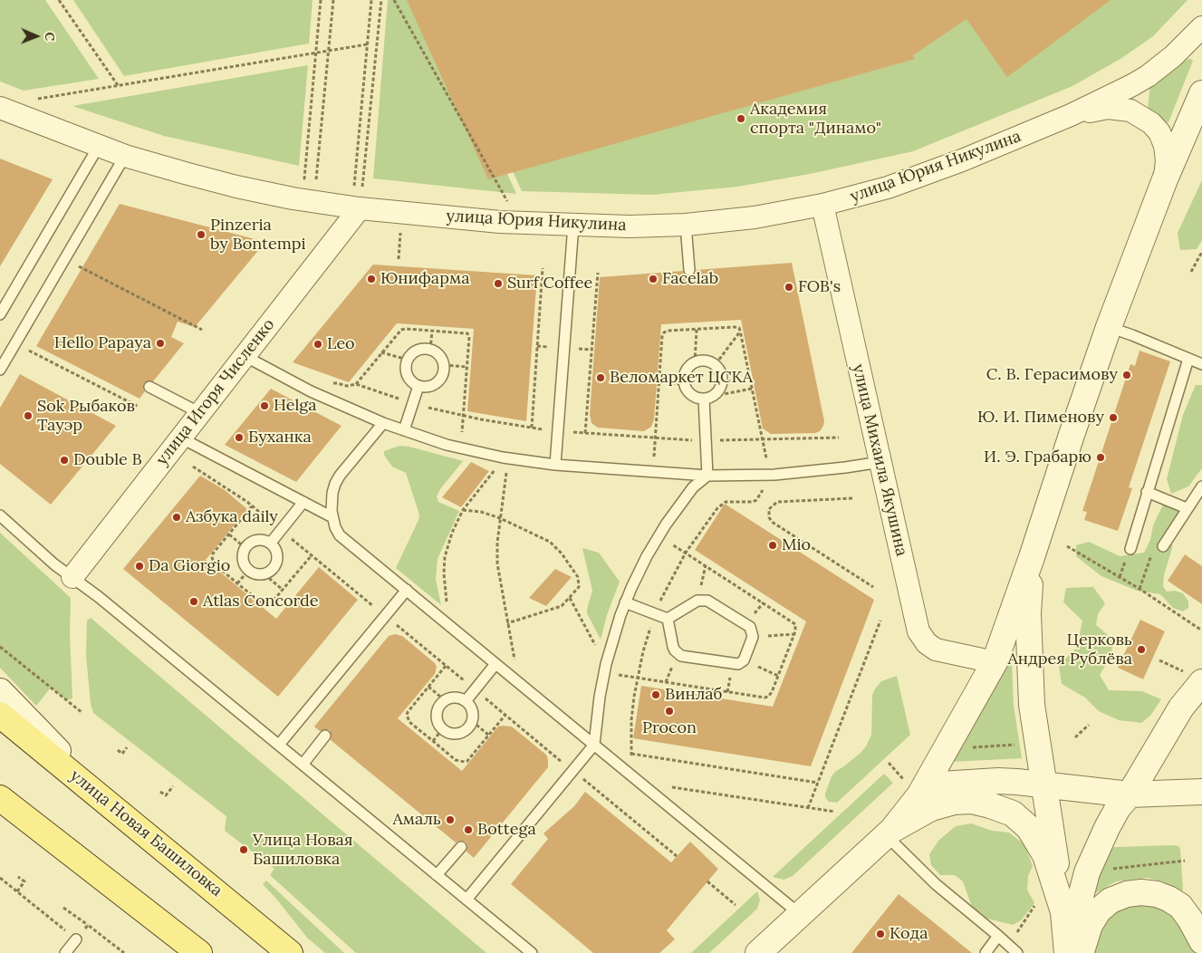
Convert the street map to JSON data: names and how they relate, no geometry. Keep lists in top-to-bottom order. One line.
{"streets":{"main road":["улица Новая Башиловка"],"street":["улица Юрия Никулина","улица Игоря Численко","улица Михаила Якушина"]},"crossings":[["улица Юрия Никулина","улица Игоря Численко"],["улица Юрия Никулина","улица Михаила Якушина"]],"places":["Академия спорта \"Динамо\"","Pinzeria by Bontempi","Юнифарма","Facelab","Surf Coffee","FOB's","Hello Papaya","Leo","С. В. Герасимову","Веломаркет ЦСКА","Helga","Sok Рыбаков Тауэр","Ю. И. Пименову","Буханка","И. Э. Грабарю","Double B","Азбука daily","Mio","Da Giorgio","Atlas Concorde","Церковь Андрея Рублёва","Винлаб","Procon","Амаль","Bottega","Улица Новая Башиловка","Кода"],"north":"right"}
